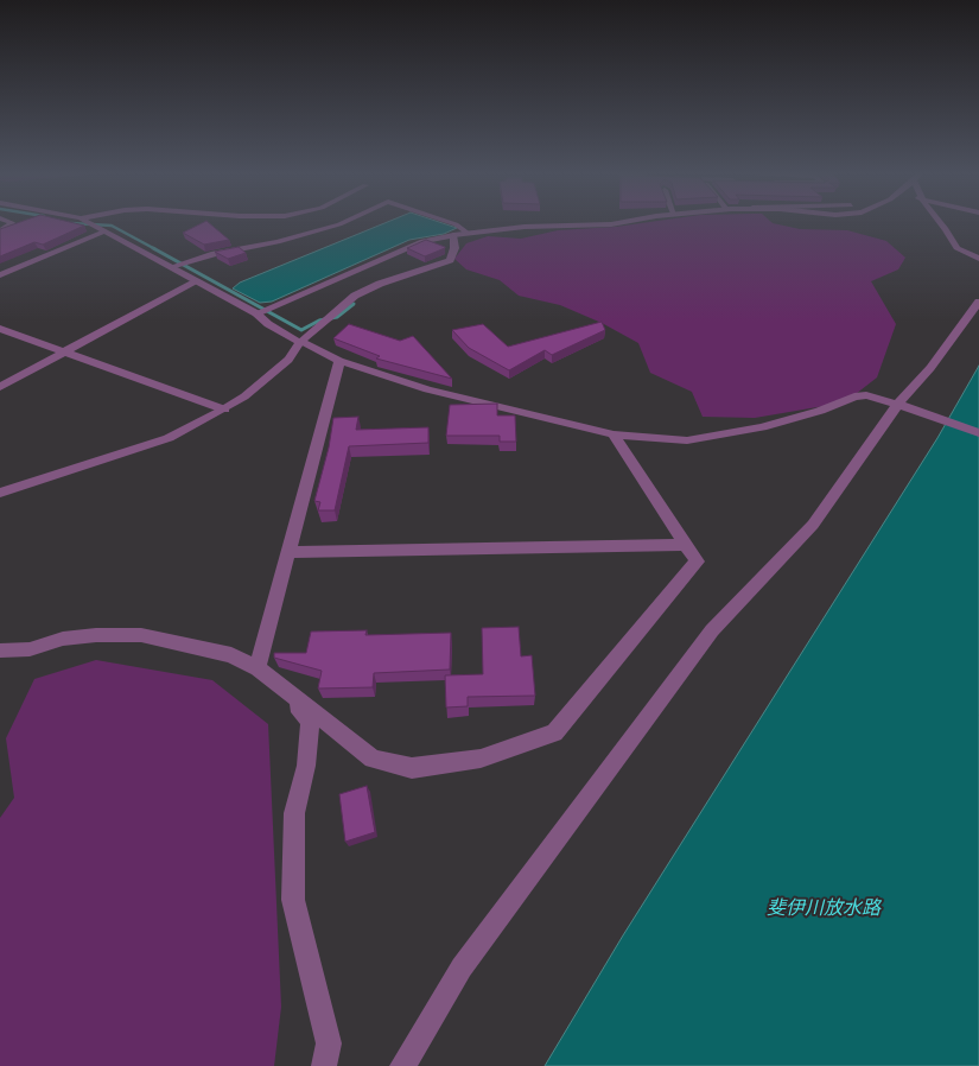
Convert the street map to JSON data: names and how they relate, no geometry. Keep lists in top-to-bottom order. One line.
{"water":["斐伊川放水路"]}
